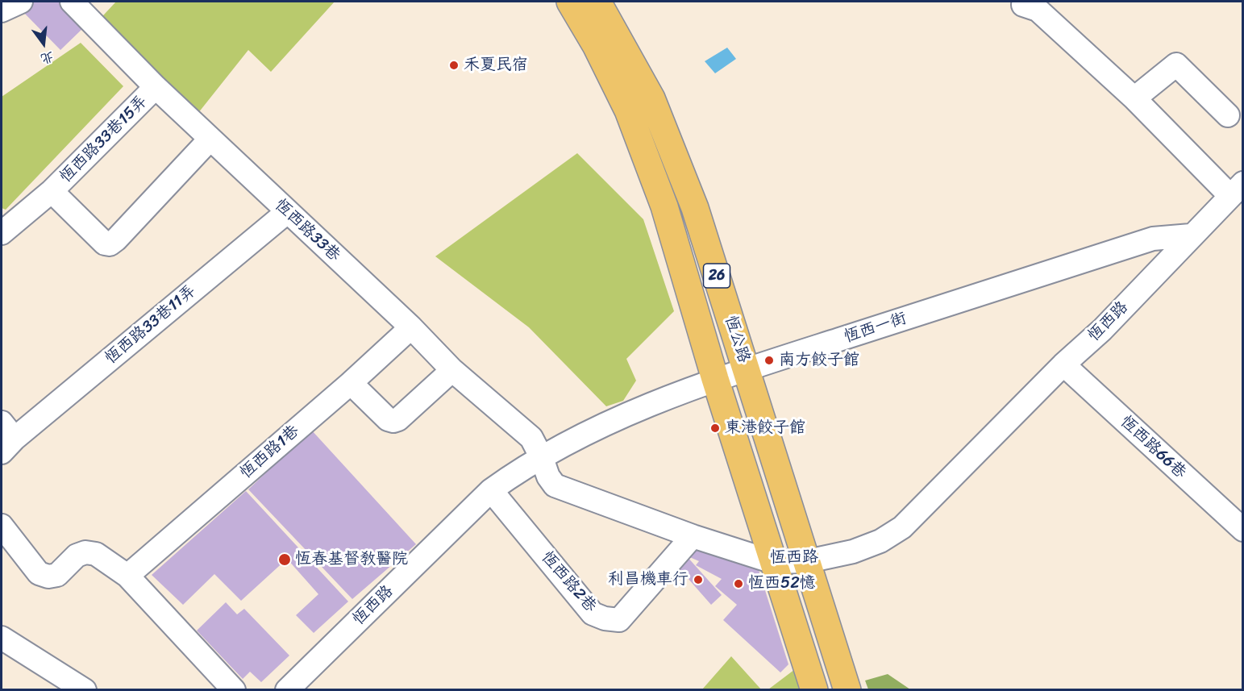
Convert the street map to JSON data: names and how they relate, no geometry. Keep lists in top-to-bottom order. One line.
{"streets":{"main road":["26","恆公路"],"street":["恆西路33巷15弄","恆西路33巷","恆西路","恆西路33巷11弄","恆西一街","恆西路66巷","恆西路1巷","恆西路2巷"]},"crossings":[["恆西路33巷15弄","恆西路33巷"],["恆西路33巷","恆西路"],["恆西路33巷","恆西路33巷11弄"],["恆西路33巷","恆西一街"],["恆西路33巷","恆西路1巷"],["恆西路","恆西一街"],["恆西路","恆公路"],["恆西路","恆西路66巷"],["恆西路","恆西路2巷"],["恆西一街","恆公路"]],"places":["禾夏民宿","南方餃子館","東港餃子館","恆春基督教醫院","利昌機車行","恆西52憶"],"north":"bottom"}
